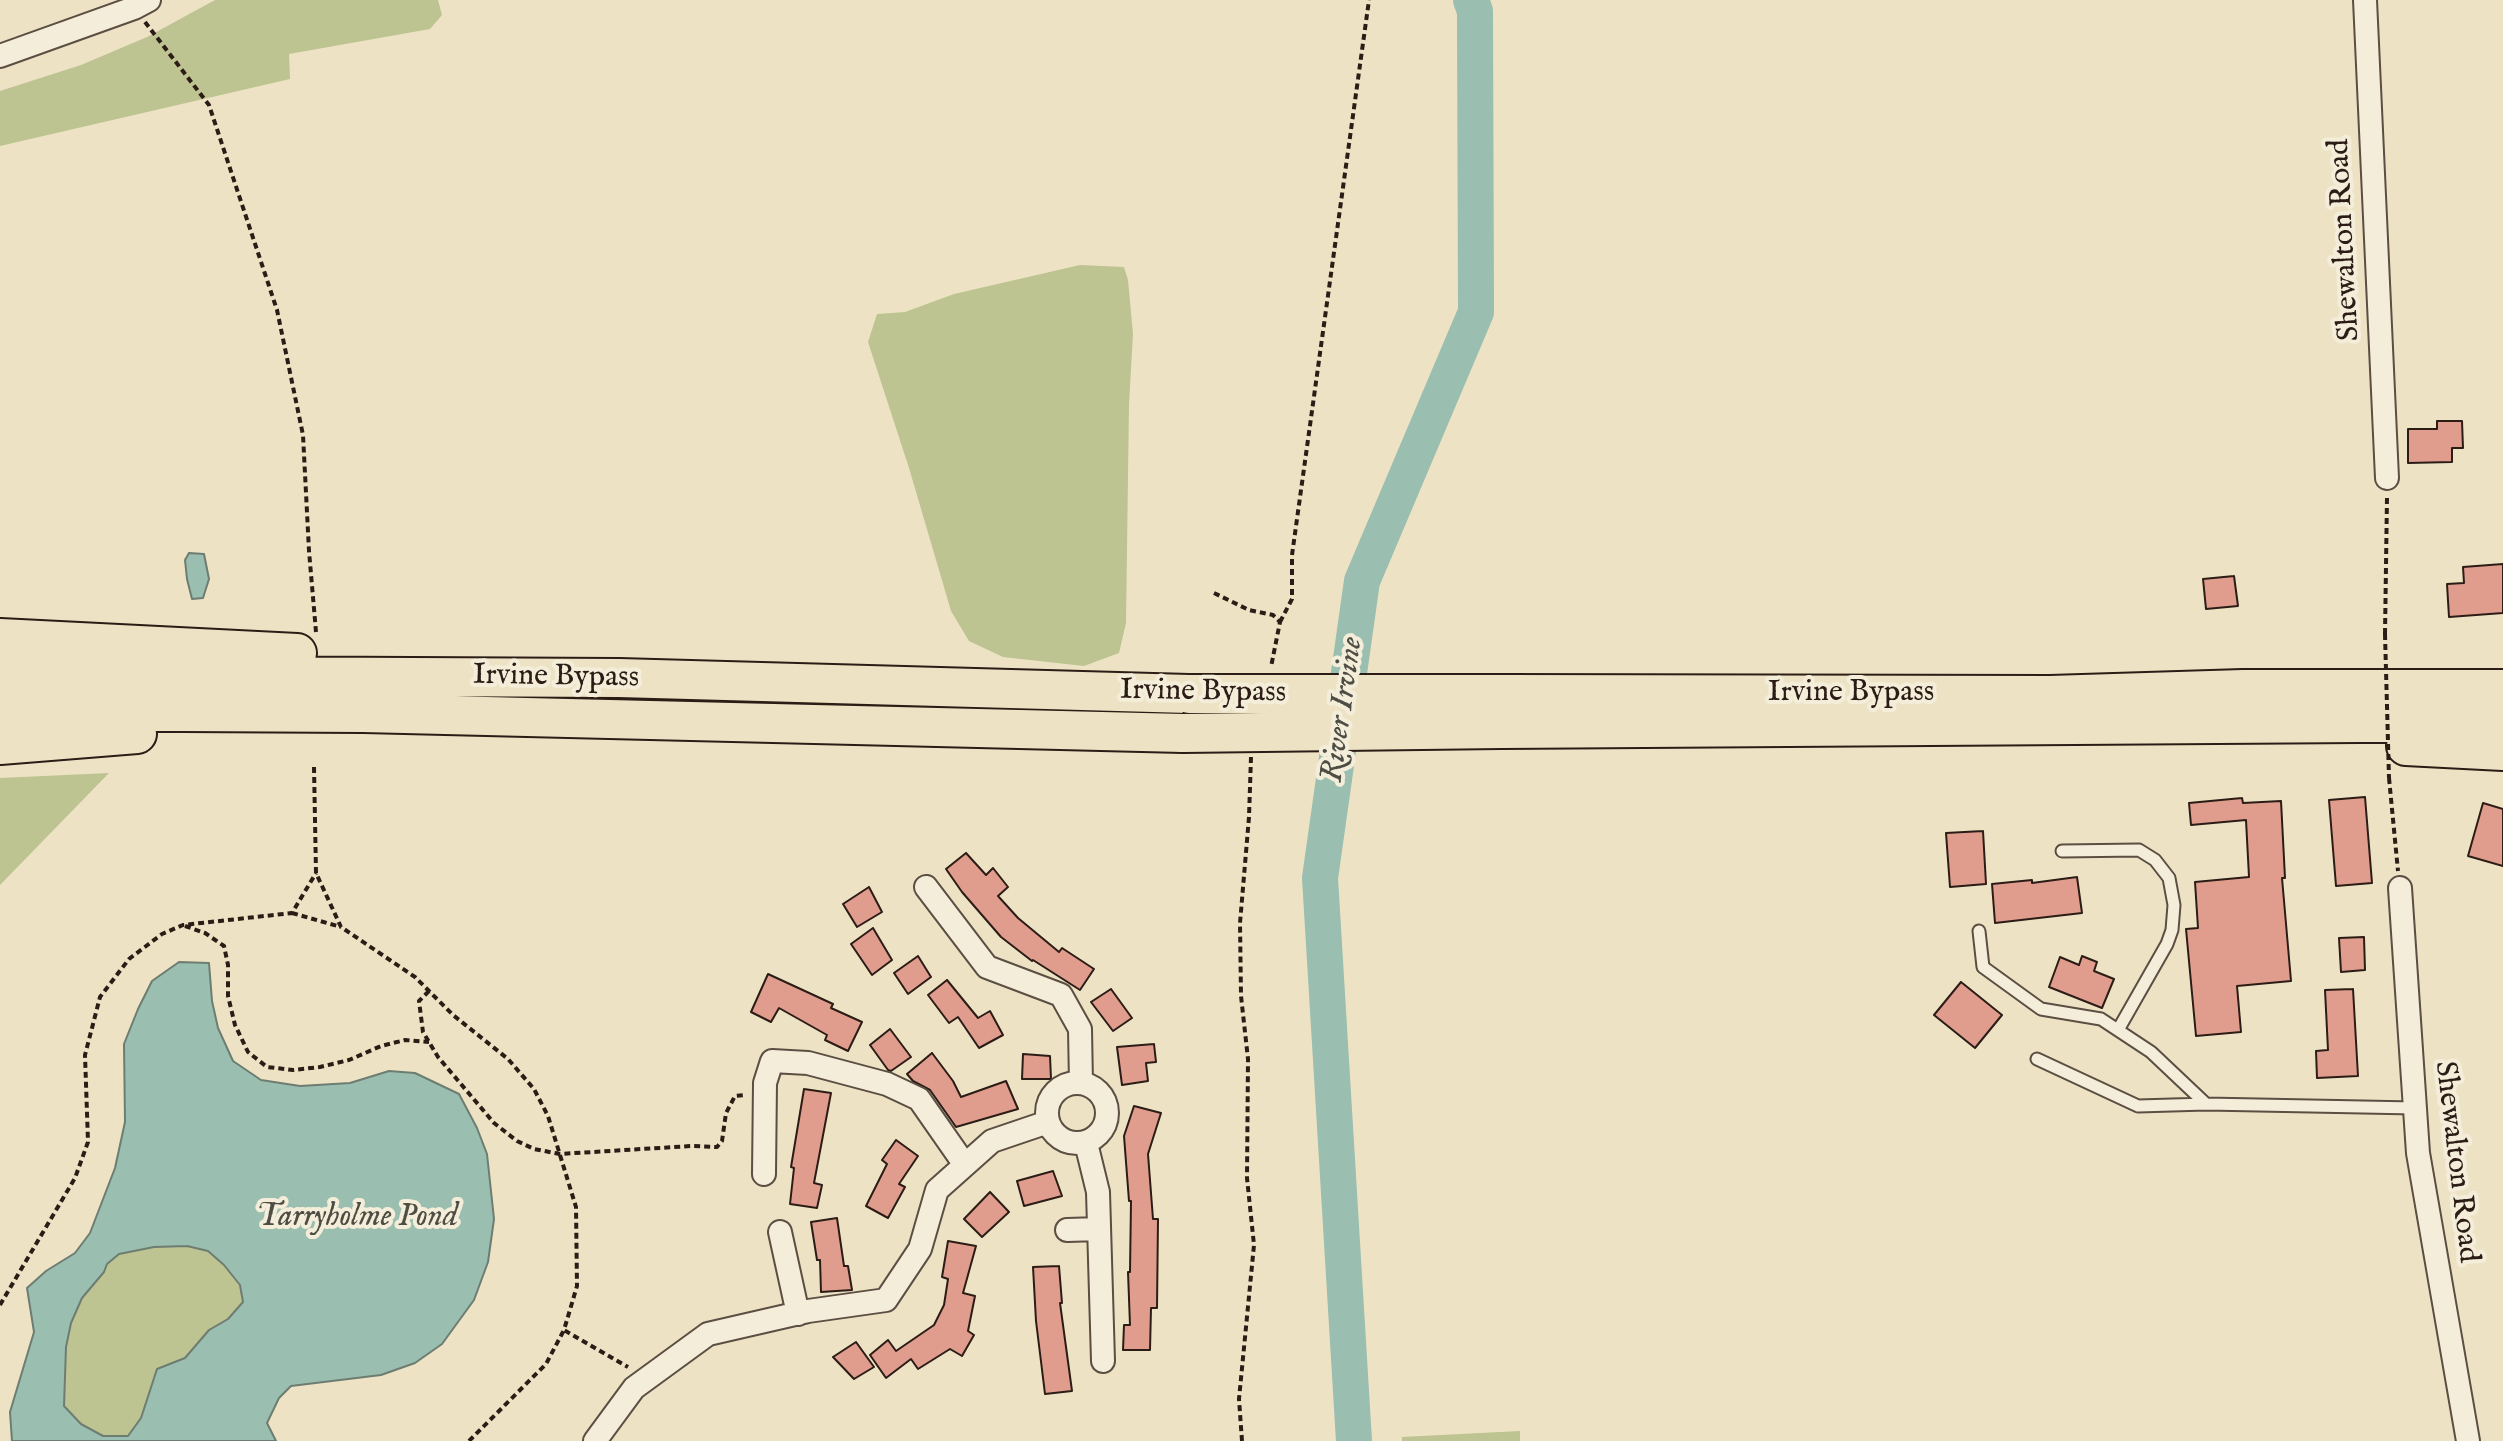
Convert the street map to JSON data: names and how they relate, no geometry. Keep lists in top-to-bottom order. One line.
{"streets":{"highway":["Irvine Bypass"],"street":["Shewalton Road"]},"water":["River Irvine","Tarryholme Pond"]}
